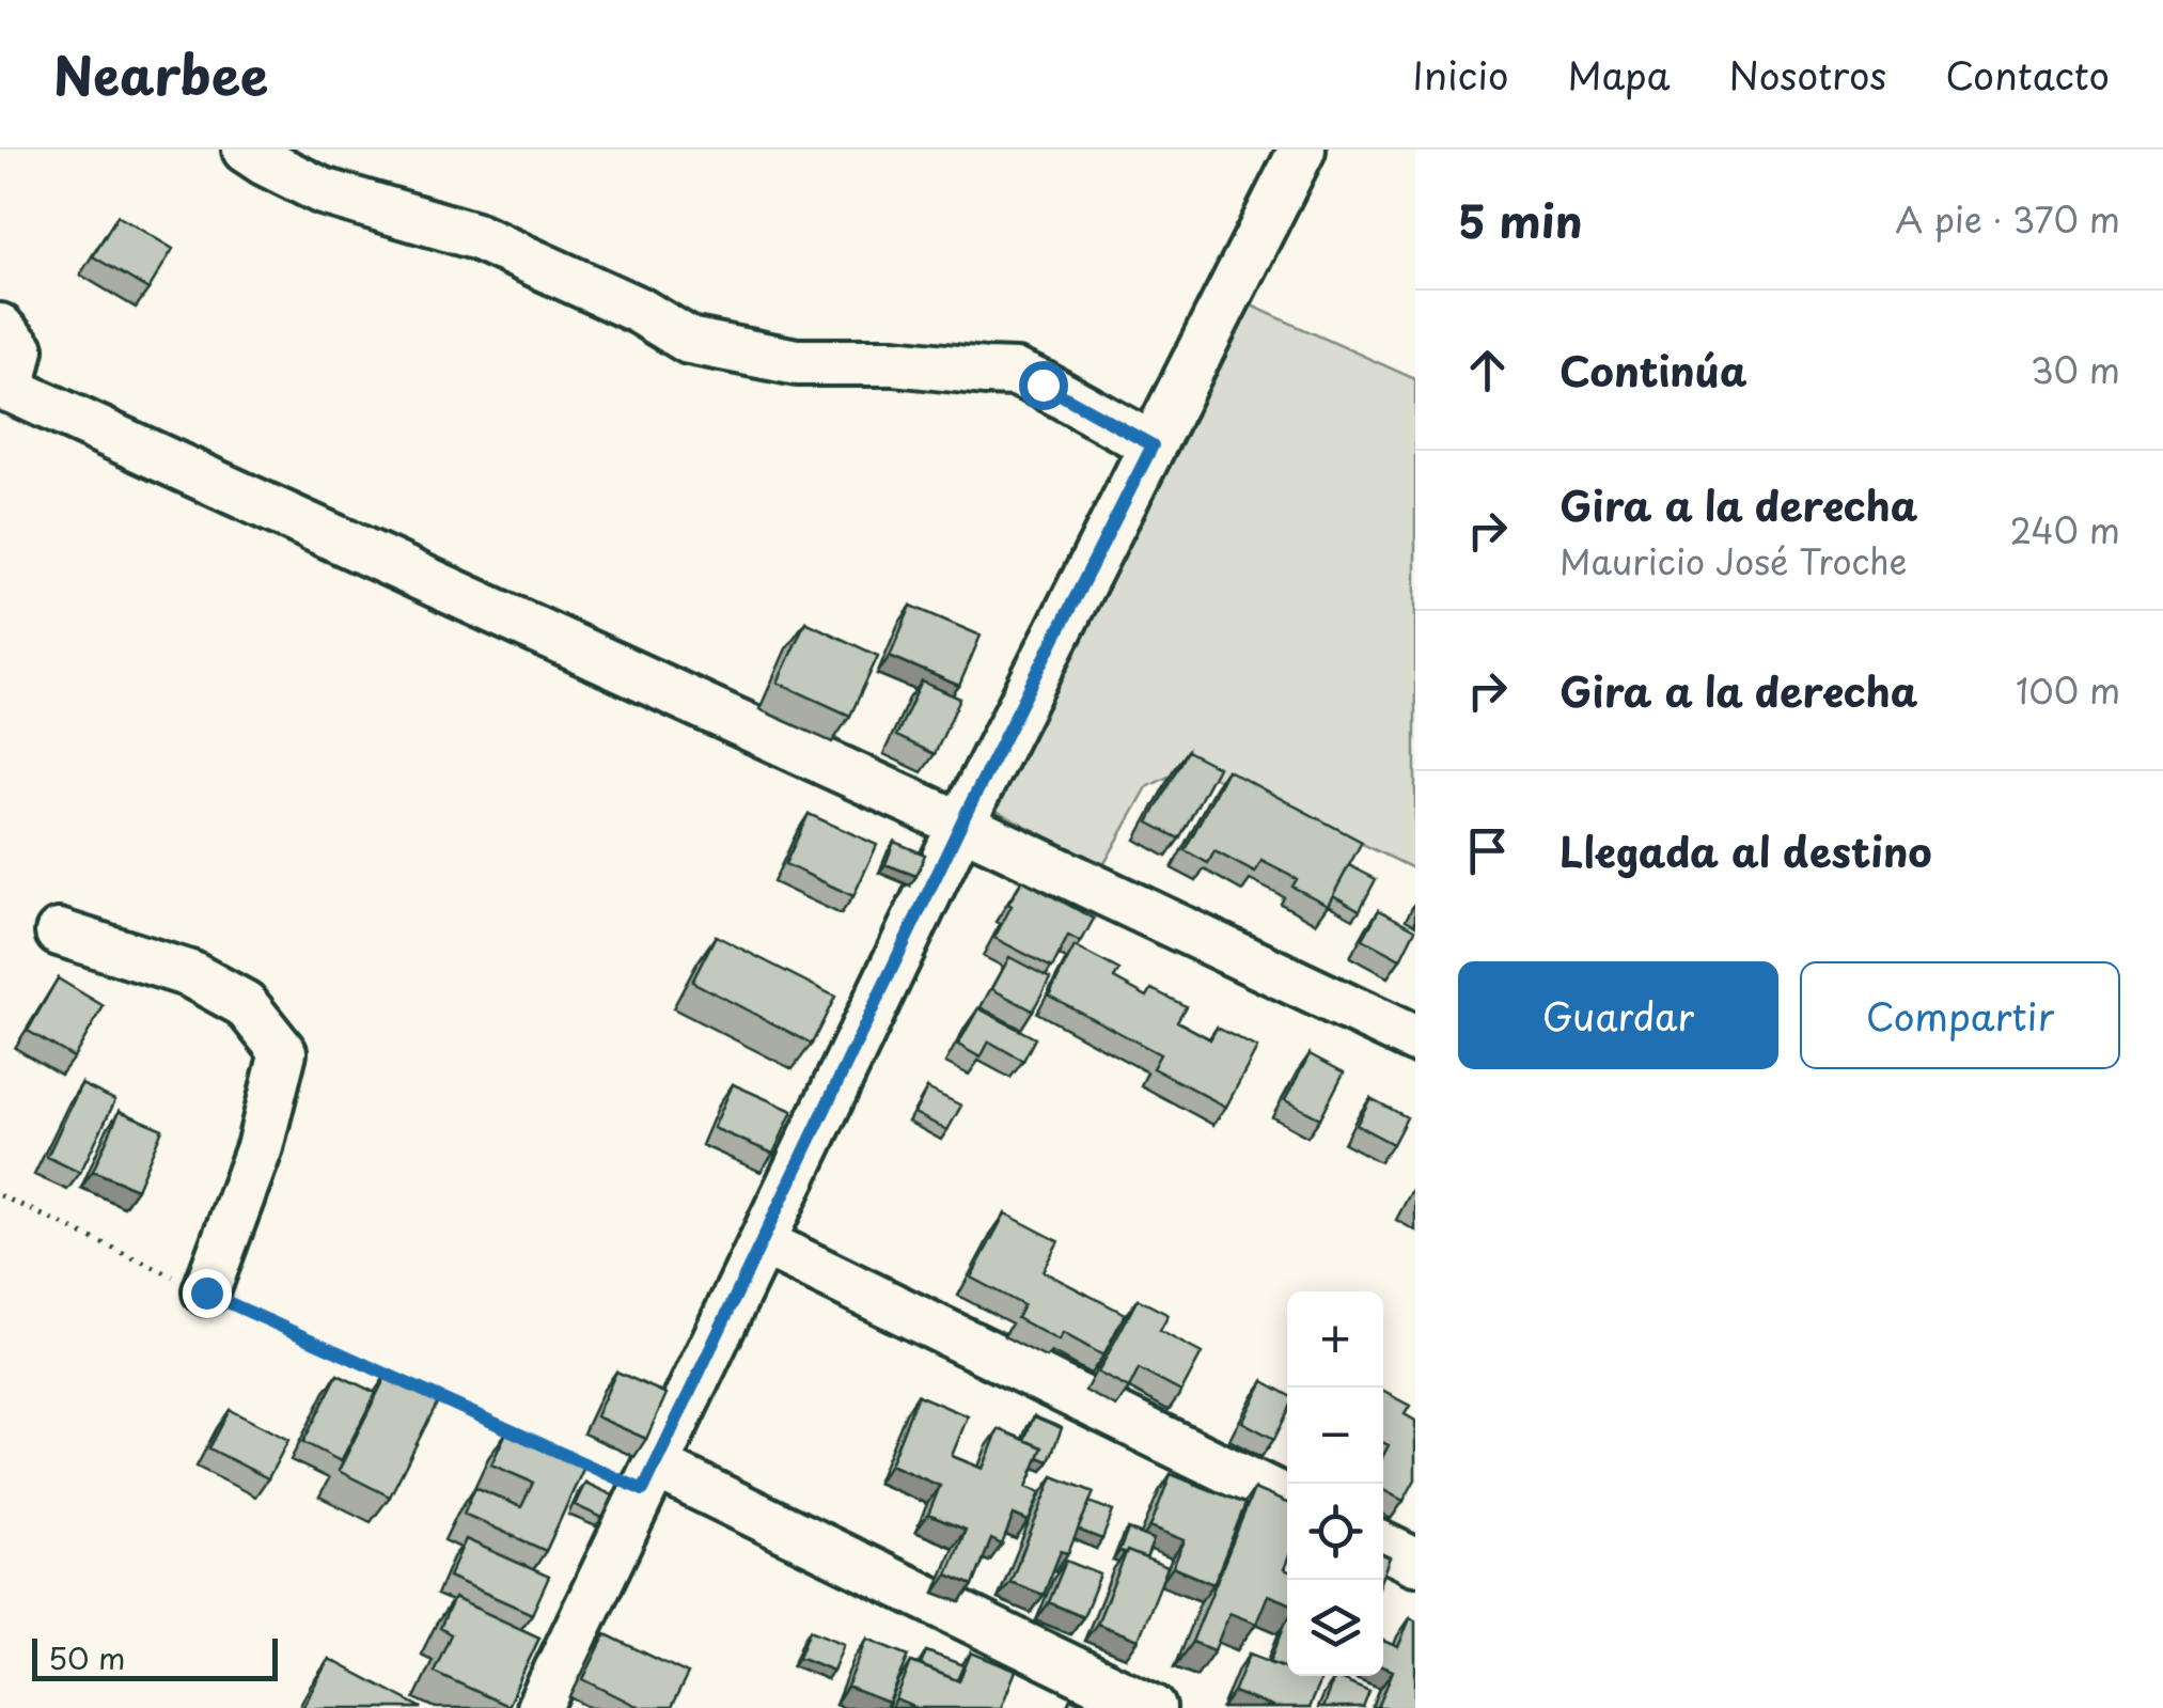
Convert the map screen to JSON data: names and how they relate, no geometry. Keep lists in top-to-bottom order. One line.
{"scale_bar":"50 m","page":{"header":"Nearbee","nav":["Inicio","Mapa","Nosotros","Contacto"],"heading":["5 min","A pie · 370 m"],"list":[["Continúa","30 m"],["Gira a la derecha","Mauricio José Troche","240 m"],["Gira a la derecha","100 m"],"Llegada al destino"],"buttons":["Guardar","Compartir"],"map_buttons":["+","−"],"scale":"50 m"}}
